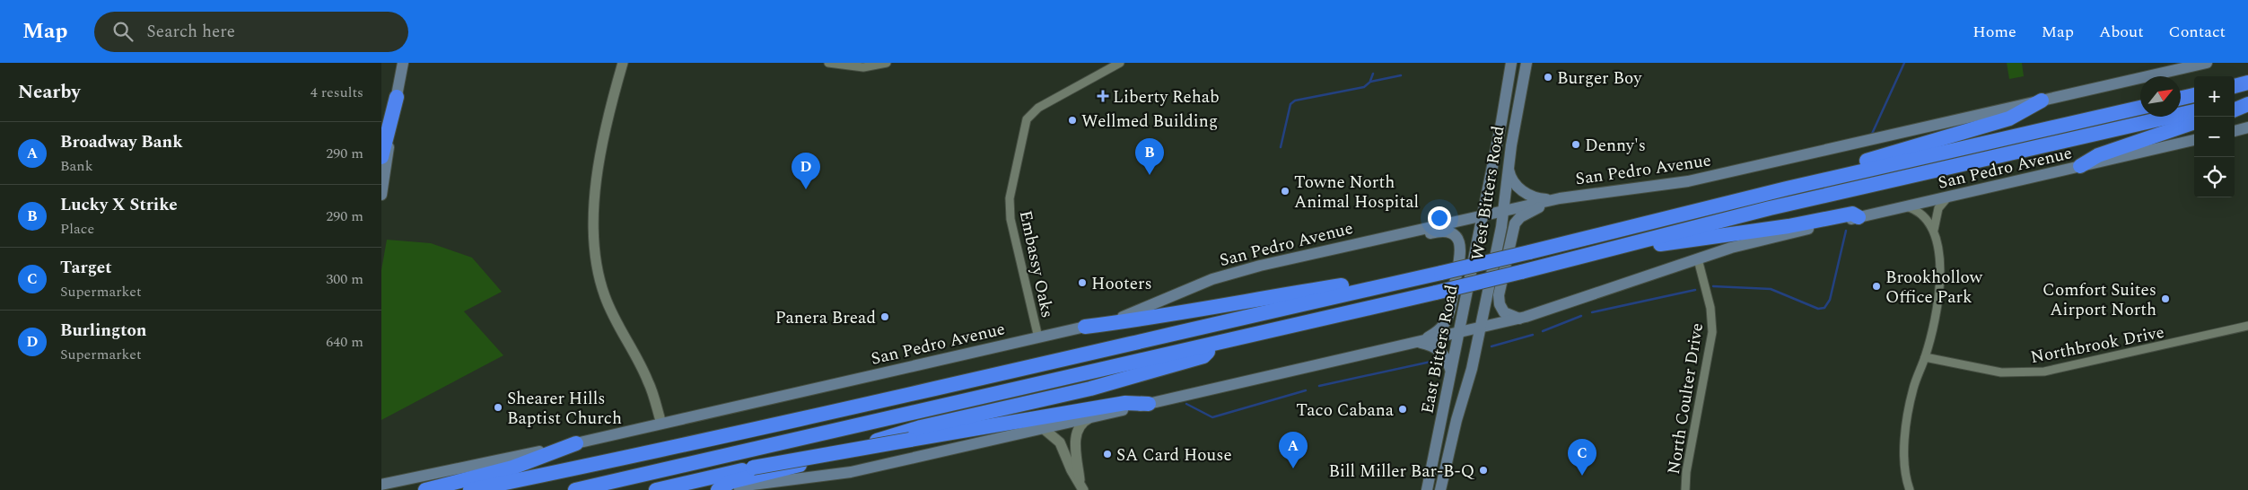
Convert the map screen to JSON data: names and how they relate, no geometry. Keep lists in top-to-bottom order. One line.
{"streets":{"main road":["San Pedro Avenue","West Bitters Road","East Bitters Road"],"street":["Embassy Oaks","Northbrook Drive","North Coulter Drive"]},"crossings":[["San Pedro Avenue","West Bitters Road"],["San Pedro Avenue","Embassy Oaks"],["San Pedro Avenue","East Bitters Road"],["San Pedro Avenue","North Coulter Drive"],["West Bitters Road","East Bitters Road"]],"places":{"other":["Burger Boy","Wellmed Building","Denny's","Towne North Animal Hospital","Hooters","Brookhollow Office Park","Comfort Suites Airport North","Panera Bread","Shearer Hills Baptist Church","Taco Cabana","SA Card House","Bill Miller Bar-B-Q"],"health":["Liberty Rehab"]},"north":"top right","page":{"header":"Map","search":"Search here","nav":["Home","Map","About","Contact"],"heading":["Nearby","4 results"],"map_buttons":["+","−"],"list":[{"mark":"A","name":"Broadway Bank","note":"Bank","value":"290 m"},{"mark":"B","name":"Lucky X Strike","note":"Place","value":"290 m"},{"mark":"C","name":"Target","note":"Supermarket","value":"300 m"},{"mark":"D","name":"Burlington","note":"Supermarket","value":"640 m"}],"pins":["B","D","A","C"]}}
